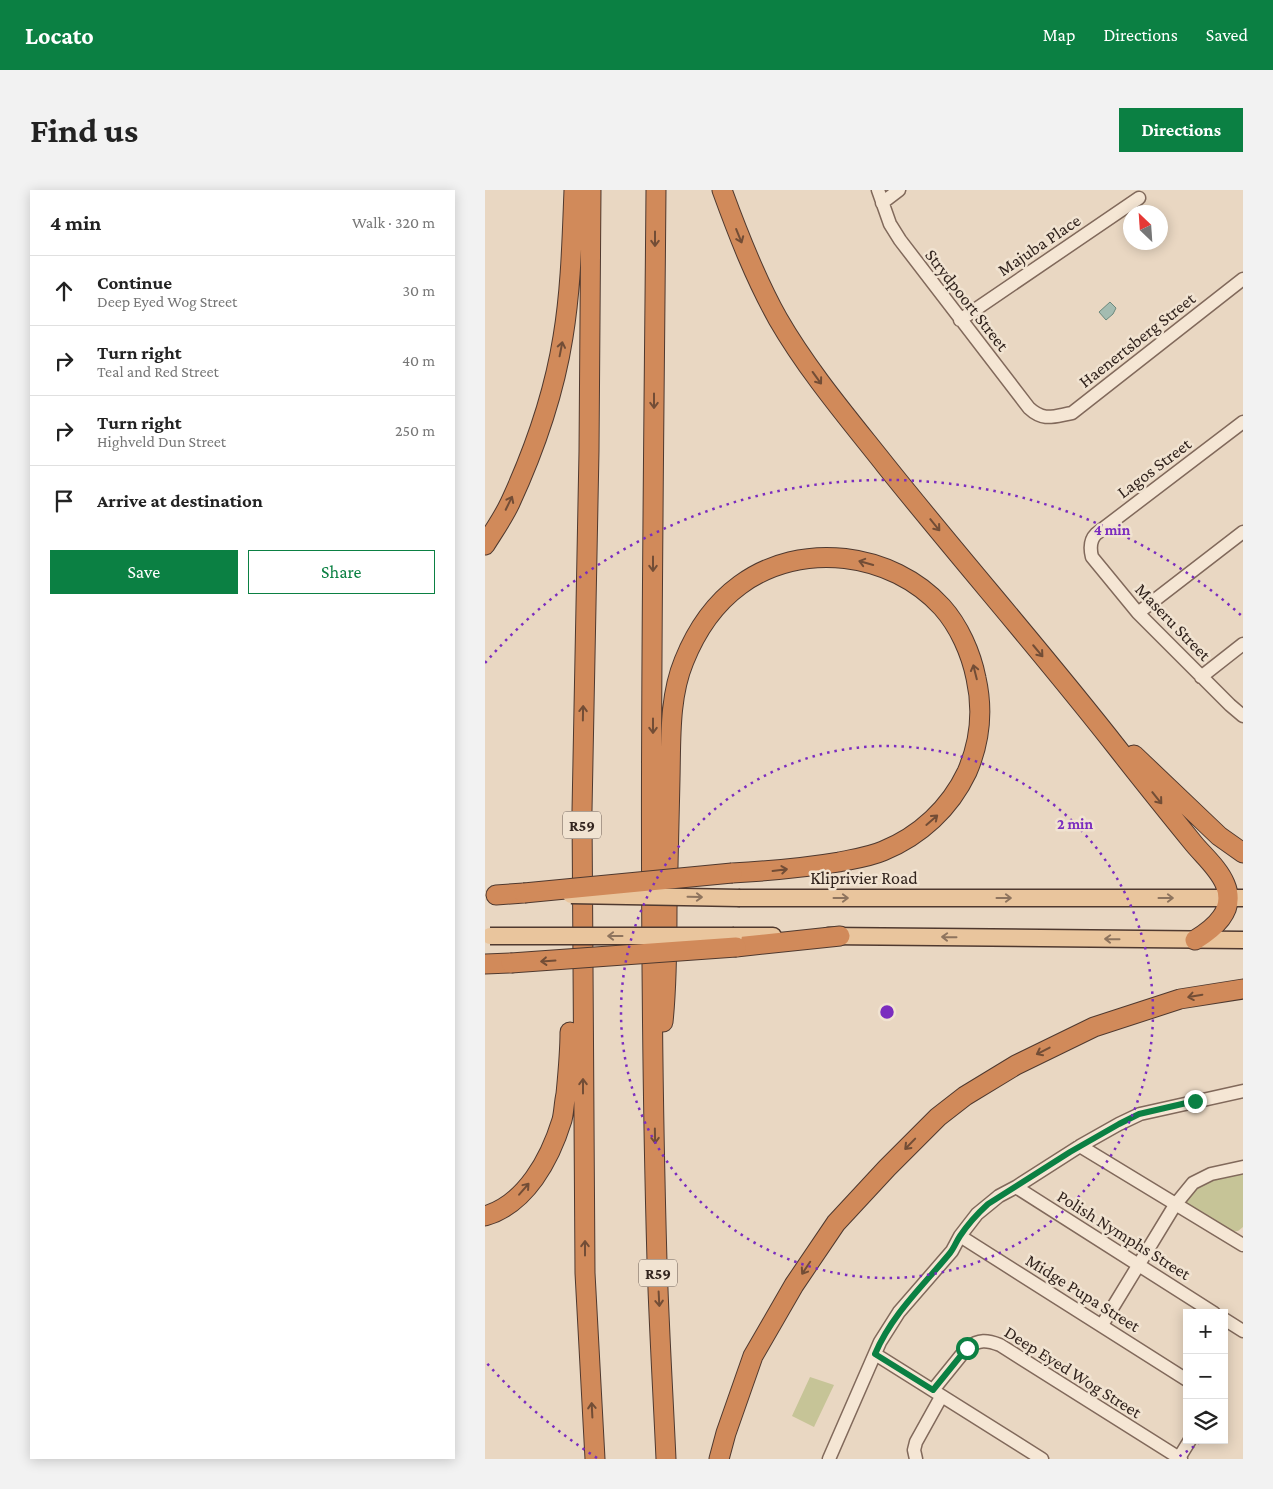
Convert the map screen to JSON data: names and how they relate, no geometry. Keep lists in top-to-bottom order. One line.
{"streets":{"highway":["R59"],"main road":["Kliprivier Road"],"street":["Majuba Place","Strydpoort Street","Haenertsberg Street","Lagos Street","Maseru Street","Polish Nymphs Street","Midge Pupa Street","Deep Eyed Wog Street"]},"crossings":[["Majuba Place","Strydpoort Street"],["Strydpoort Street","Haenertsberg Street"],["Lagos Street","Maseru Street"]],"north":"top left","page":{"header":"Locato","nav":["Map","Directions","Saved"],"buttons":["Directions",["Save","Share"]],"title":"Find us","heading":["4 min","Walk · 320 m"],"list":[["Continue","Deep Eyed Wog Street","30 m"],["Turn right","Teal and Red Street","40 m"],["Turn right","Highveld Dun Street","250 m"],"Arrive at destination"],"map_buttons":["+","−"]},"rings":["4 min","2 min"]}
